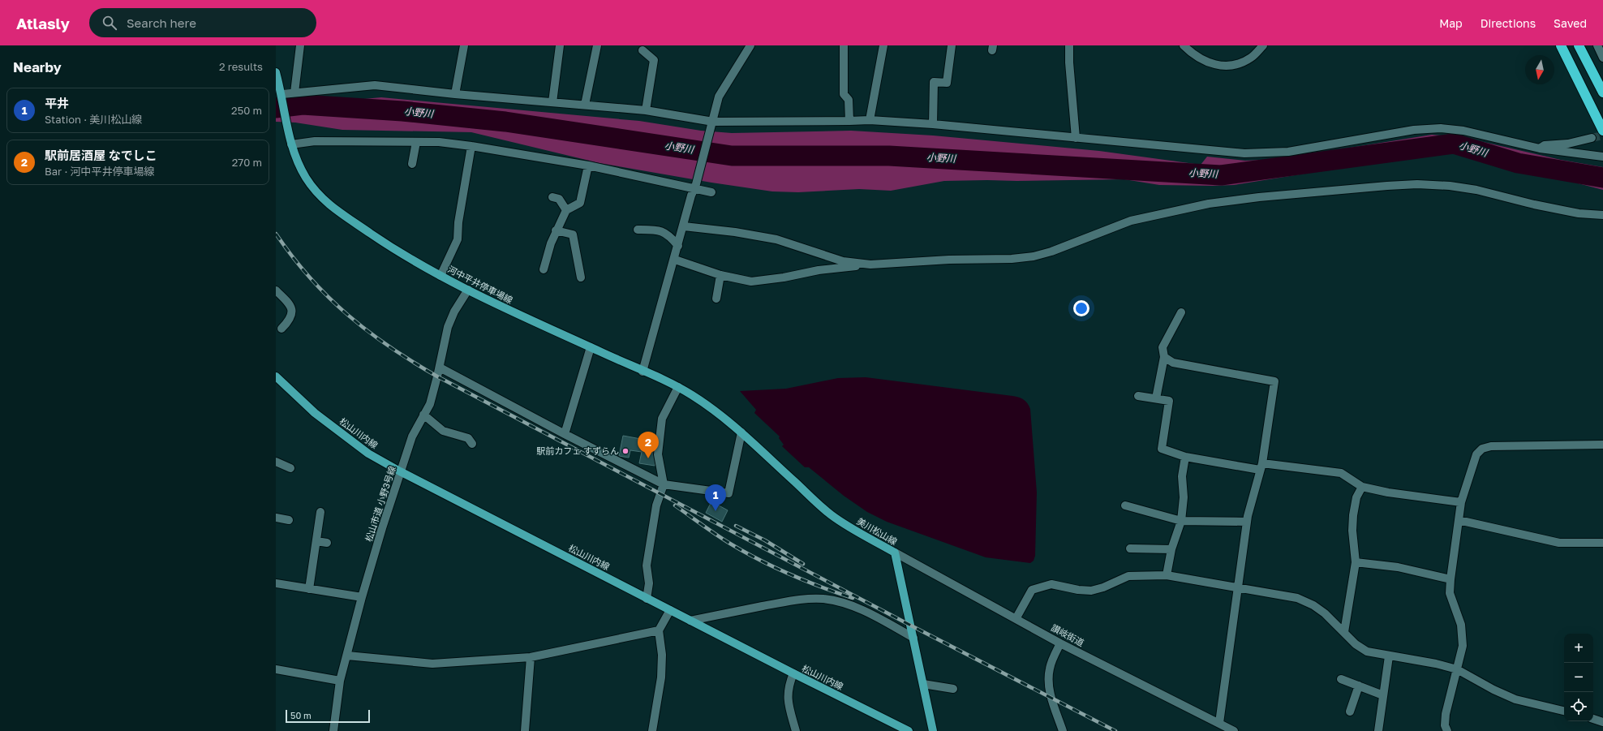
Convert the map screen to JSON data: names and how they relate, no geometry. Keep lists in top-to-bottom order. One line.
{"streets":{"main road":["河中平井停車場線","松山川内線","美川松山線"],"street":["松山市道 小野3号線","讃岐街道"]},"crossings":[["河中平井停車場線","松山市道 小野3号線"],["河中平井停車場線","美川松山線"],["松山川内線","松山市道 小野3号線"],["美川松山線","讃岐街道"]],"water":["小野川"],"places":["駅前カフェ すずらん"],"scale_bar":"50 m","north":"bottom","page":{"header":"Atlasly","search":"Search here","nav":["Map","Directions","Saved"],"heading":["Nearby","2 results"],"list":[{"mark":"1","name":"平井","note":"Station · 美川松山線","value":"250 m"},{"mark":"2","name":"駅前居酒屋 なでしこ","note":"Bar · 河中平井停車場線","value":"270 m"}],"pins":["2","1"],"map_buttons":["+","−"],"scale":"50 m"}}
